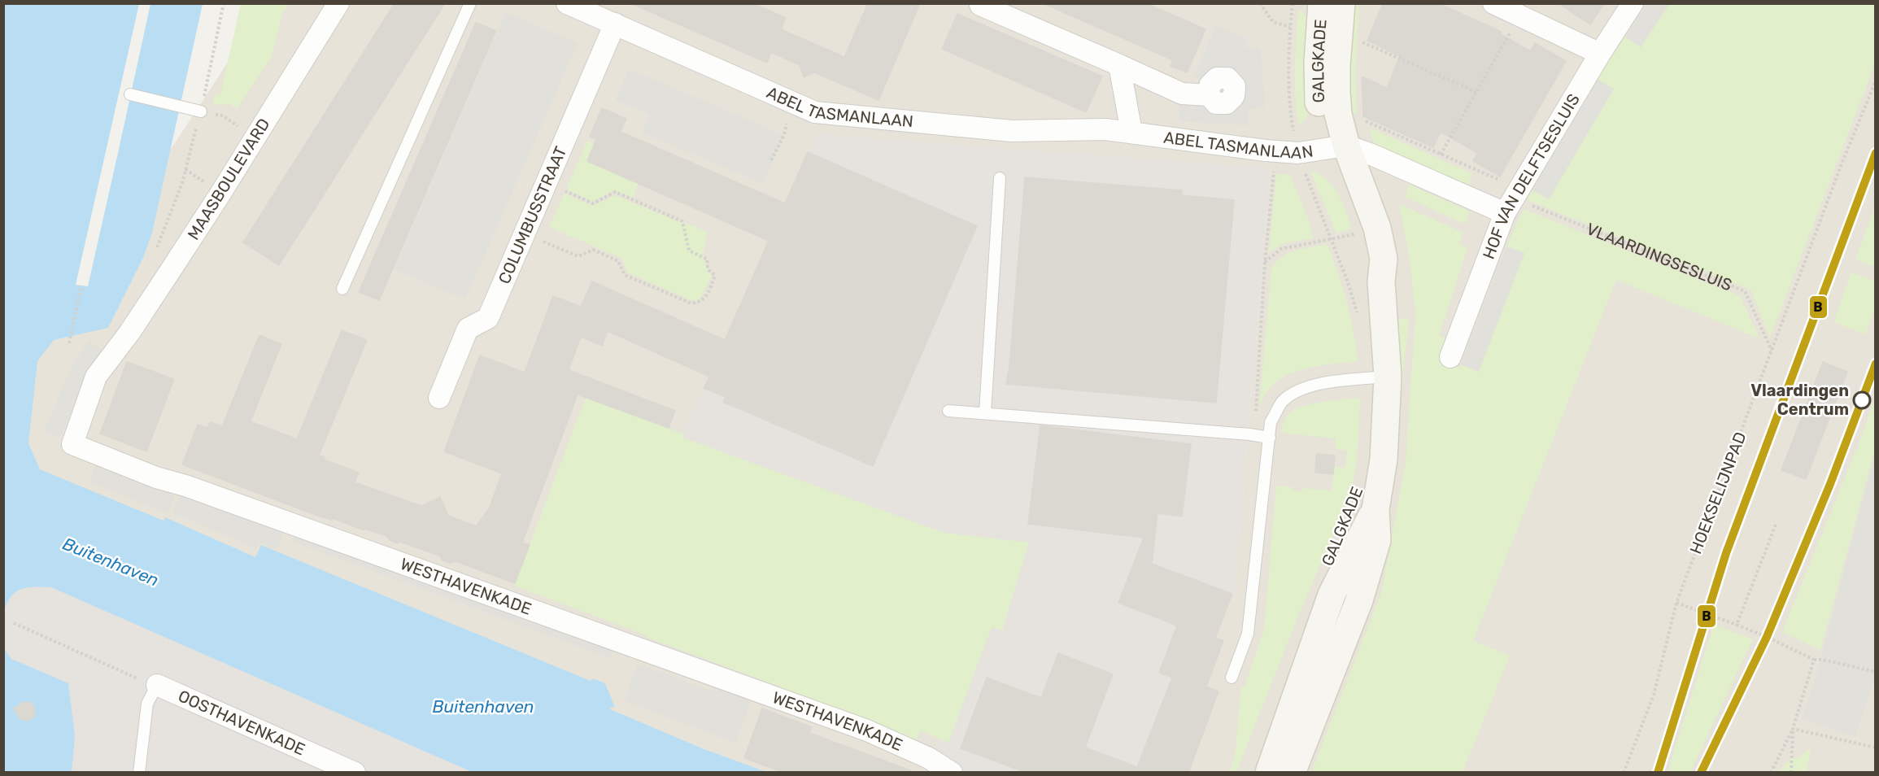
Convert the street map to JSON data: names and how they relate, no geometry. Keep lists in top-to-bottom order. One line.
{"streets":{"main road":["GALGKADE"],"street":["ABEL TASMANLAAN","HOF VAN DELFTSESLUIS","MAASBOULEVARD","COLUMBUSSTRAAT","WESTHAVENKADE","OOSTHAVENKADE"],"path":["VLAARDINGSESLUIS","HOEKSELIJNPAD"]},"crossings":[["GALGKADE","ABEL TASMANLAAN"],["ABEL TASMANLAAN","COLUMBUSSTRAAT"],["HOF VAN DELFTSESLUIS","VLAARDINGSESLUIS"],["MAASBOULEVARD","WESTHAVENKADE"],["VLAARDINGSESLUIS","HOEKSELIJNPAD"]],"water":["Buitenhaven"],"places":["Vlaardingen Centrum"],"lines":["transit line B"]}
